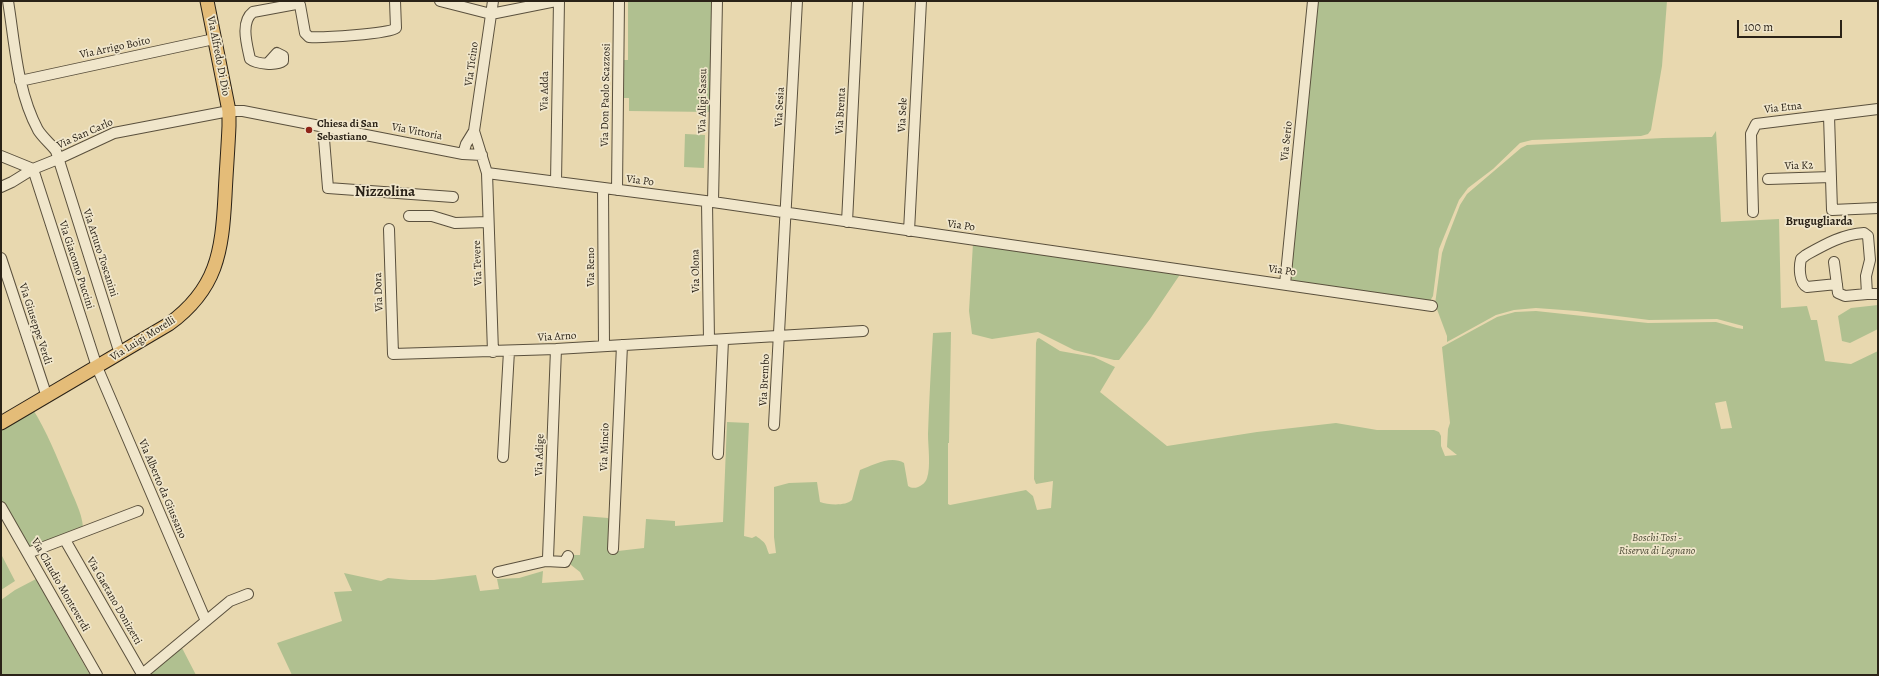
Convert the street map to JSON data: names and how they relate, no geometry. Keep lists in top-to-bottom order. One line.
{"streets":{"main road":["Via Alfredo Di Dio","Via Luigi Morelli"],"street":["Via Arrigo Boito","Via Ticino","Via Adda","Via Don Paolo Scazzosi","Via Aligi Sassu","Via Sesia","Via Etna","Via Brenta","Via Sele","Via Vittoria","Via San Carlo","Via Serio","Via K2","Via Po","Via Arturo Toscanini","Via Tevere","Via Giacomo Puccini","Via Reno","Via Olona","Via Dora","Via Giuseppe Verdi","Via Arno","Via Brembo","Via Mincio","Via Adige","Via Alberto da Giussano","Via Claudio Monteverdi","Via Gaetano Donizetti"]},"crossings":[["Via Arrigo Boito","Via Alfredo Di Dio"],["Via Arrigo Boito","Via Arturo Toscanini"],["Via Alfredo Di Dio","Via Vittoria"],["Via Alfredo Di Dio","Via San Carlo"],["Via Alfredo Di Dio","Via Luigi Morelli"],["Via Ticino","Via Tevere"],["Via Adda","Via Po"],["Via Don Paolo Scazzosi","Via Po"],["Via Aligi Sassu","Via Po"],["Via Aligi Sassu","Via Olona"],["Via Sesia","Via Po"],["Via Sesia","Via Arno"],["Via Sesia","Via Brembo"],["Via Brenta","Via Po"],["Via Sele","Via Po"],["Via Vittoria","Via San Carlo"],["Via Vittoria","Via Tevere"],["Via Vittoria","Via Luigi Morelli"],["Via San Carlo","Via Arturo Toscanini"],["Via San Carlo","Via Giacomo Puccini"],["Via San Carlo","Via Luigi Morelli"],["Via Serio","Via Po"],["Via Po","Via Tevere"],["Via Po","Via Reno"],["Via Po","Via Olona"],["Via Arturo Toscanini","Via Luigi Morelli"],["Via Tevere","Via Arno"],["Via Giacomo Puccini","Via Luigi Morelli"],["Via Giacomo Puccini","Via Alberto da Giussano"],["Via Reno","Via Arno"],["Via Olona","Via Arno"],["Via Dora","Via Arno"],["Via Giuseppe Verdi","Via Luigi Morelli"],["Via Arno","Via Brembo"],["Via Arno","Via Mincio"],["Via Arno","Via Adige"],["Via Luigi Morelli","Via Alberto da Giussano"]],"districts":["Nizzolina","Brugugliarda"],"parks":["Boschi Tosi - Riserva di Legnano"],"places":["Chiesa di San Sebastiano"],"scale_bar":"100 m"}
